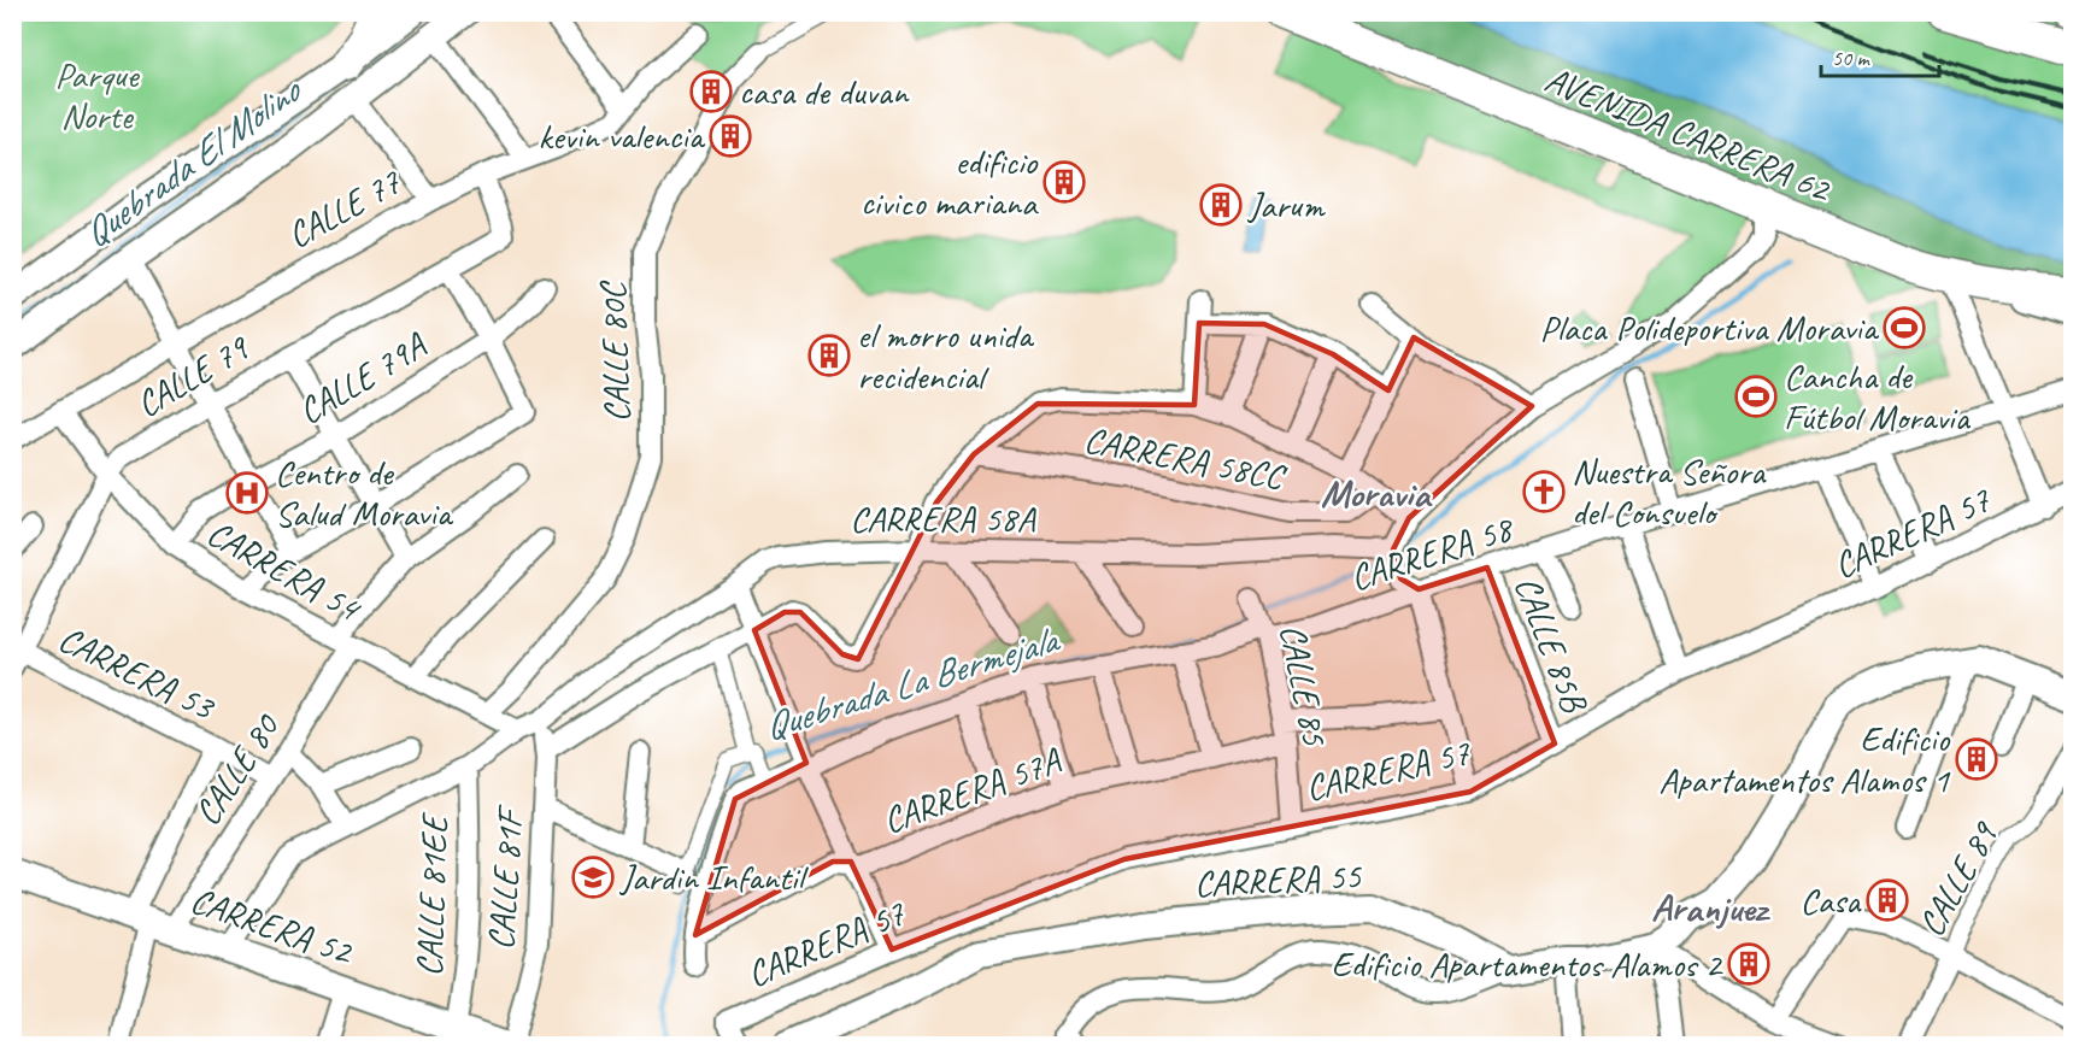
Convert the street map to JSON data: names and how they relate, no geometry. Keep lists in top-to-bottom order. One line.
{"streets":{"highway":["AVENIDA CARRERA 62"],"main road":["CALLE 77","CARRERA 55","CARRERA 52"],"street":["CALLE 80C","CALLE 79","CALLE 79A","CARRERA 58CC","CARRERA 58A","CARRERA 57","CARRERA 58","CARRERA 54","CALLE 85B","CARRERA 53","CALLE 85","CALLE 80","CARRERA 57A","CALLE 89","CALLE 81F","CALLE 81EE"]},"crossings":[["CALLE 77","CALLE 79"],["CALLE 77","CARRERA 54"],["CALLE 80C","CARRERA 54"],["CALLE 79","CARRERA 54"],["CALLE 79","CARRERA 53"],["CALLE 79A","CARRERA 54"],["CARRERA 58A","CALLE 81F"],["CARRERA 57","CALLE 85B"],["CARRERA 57","CALLE 85"],["CARRERA 58","CALLE 85B"],["CARRERA 58","CALLE 85"],["CARRERA 58","CARRERA 57A"],["CARRERA 54","CALLE 80"],["CARRERA 53","CALLE 80"],["CALLE 85","CARRERA 57A"],["CALLE 80","CARRERA 52"],["CALLE 81EE","CARRERA 52"]],"districts":["Moravia","Aranjuez"],"water":["Quebrada El Molino","Quebrada La Bermejala"],"parks":["Parque Norte"],"places":{"building":["casa de duvan","kevin valencia","edificio civico mariana","Jarum","el morro unida recidencial","Edificio Apartamentos Alamos 1","Casa","Edificio Apartamentos Alamos 2"],"sports":["Placa Polideportiva Moravia","Cancha de Fútbol Moravia"],"church":["Nuestra Señora del Consuelo"],"hospital":["Centro de Salud Moravia"],"school or university":["Jardin Infantil"]},"scale_bar":"50 m"}
